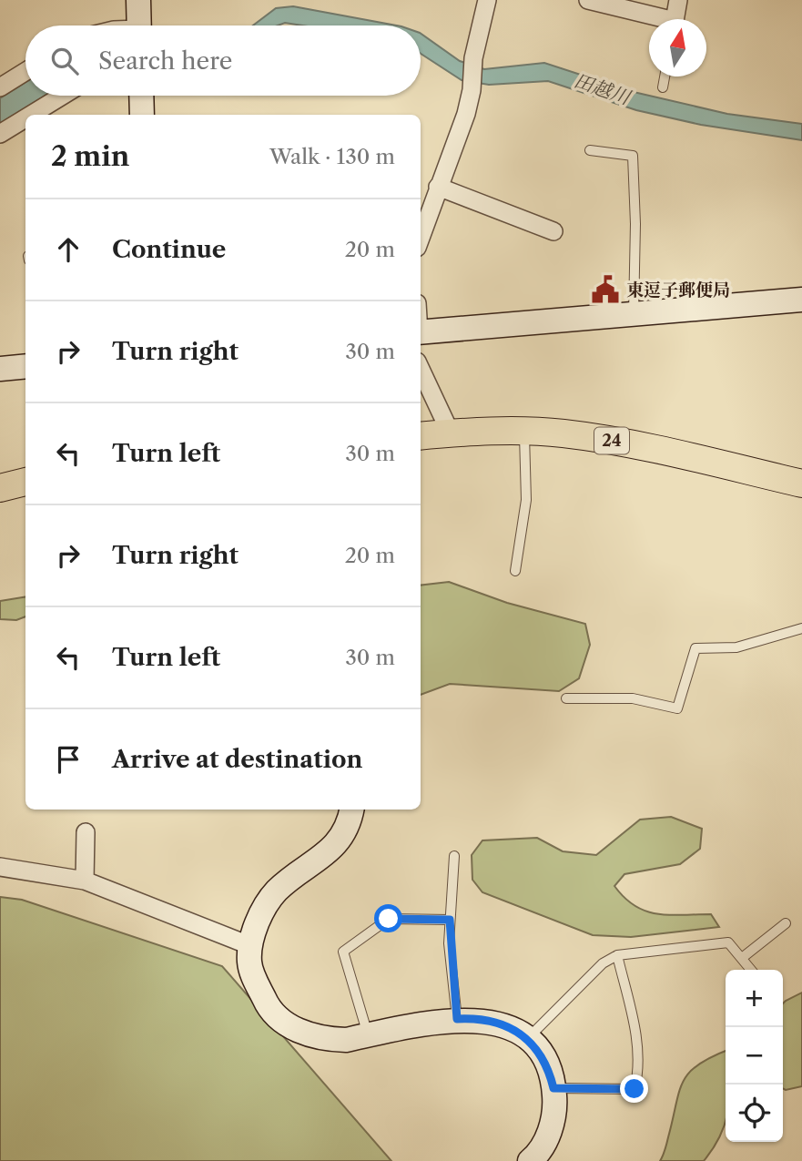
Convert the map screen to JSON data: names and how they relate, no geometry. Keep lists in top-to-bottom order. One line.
{"streets":{"main road":["24"]},"water":["田越川"],"places":{"public building":["東逗子郵便局"]},"north":"top","page":{"search":"Search here","heading":["2 min","Walk · 130 m"],"list":[["Continue","20 m"],["Turn right","30 m"],["Turn left","30 m"],["Turn right","20 m"],["Turn left","30 m"],"Arrive at destination"],"map_buttons":["+","−"]}}
